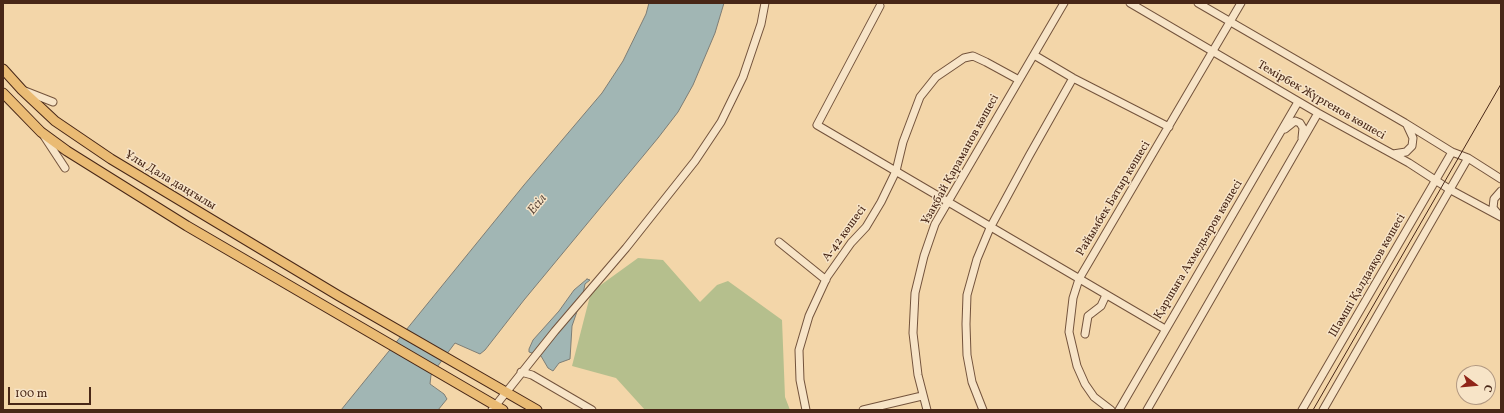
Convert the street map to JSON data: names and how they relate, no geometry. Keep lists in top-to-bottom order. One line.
{"streets":{"main road":["Ұлы Дала даңғылы"],"street":["Темірбек Жүргенов көшесі","Ұзақбай Қараманов көшесі","Райымбек Батыр көшесі","А-42 көшесі","Қаршыға Ахмедьяров көшесі","Шәмші Қалдаяқов көшесі"]},"crossings":[["Темірбек Жүргенов көшесі","Райымбек Батыр көшесі"],["Темірбек Жүргенов көшесі","Қаршыға Ахмедьяров көшесі"],["Темірбек Жүргенов көшесі","Шәмші Қалдаяқов көшесі"],["Ұзақбай Қараманов көшесі","А-42 көшесі"]],"water":["Есіл"],"scale_bar":"100 m","north":"right"}
